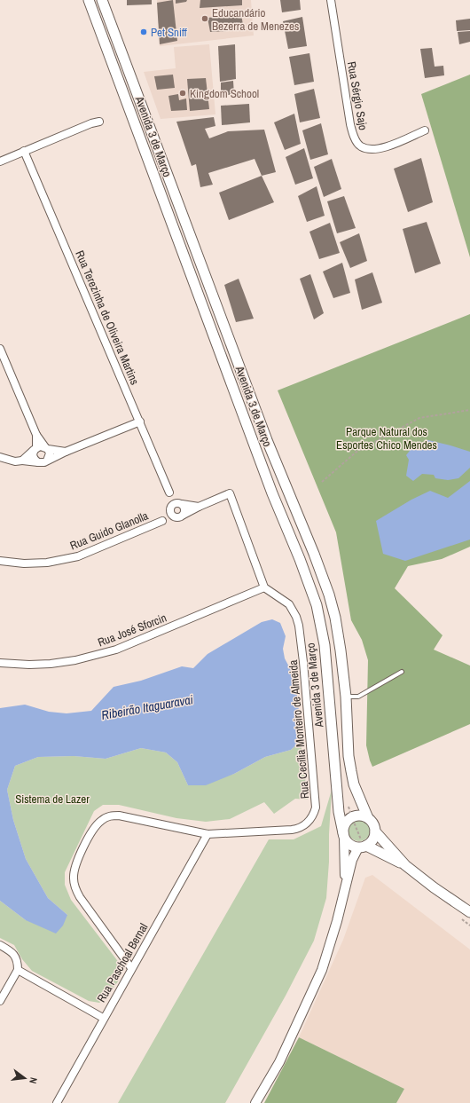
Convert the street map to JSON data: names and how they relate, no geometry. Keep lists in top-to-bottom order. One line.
{"streets":{"main road":["Avenida 3 de Março"],"street":["Rua Sérgio Sajo","Rua Terezinha de Oliveira Martins","Rua Guido Glanolla","Rua José Sforcin","Rua Cecília Monteiro de Almeida","Rua Paschoal Bernal"]},"crossings":[["Rua Terezinha de Oliveira Martins","Rua Guido Glanolla"],["Rua José Sforcin","Rua Cecília Monteiro de Almeida"],["Rua Cecília Monteiro de Almeida","Rua Paschoal Bernal"]],"water":["Ribeirão Itaguaravai"],"parks":["Parque Natural dos Esportes Chico Mendes","Sistema de Lazer"],"places":["Educandário Bezerra de Menezes","Pet Sniff","Kingdom School"],"north":"right"}
